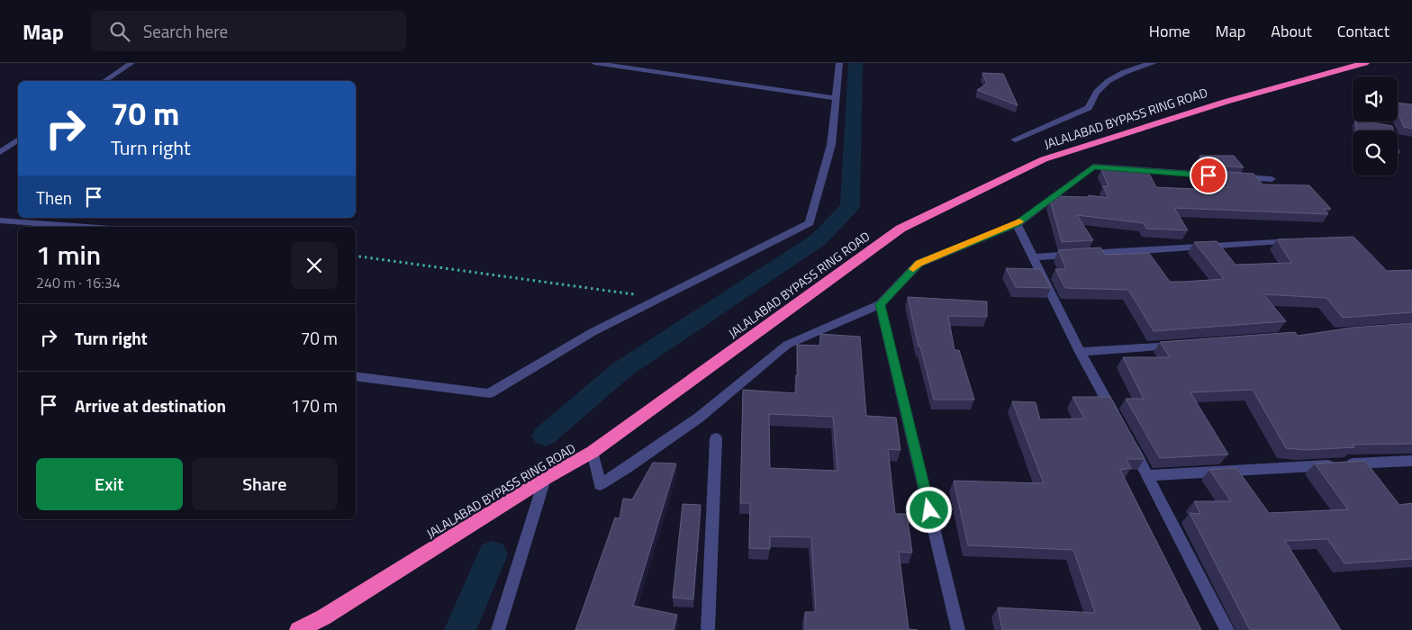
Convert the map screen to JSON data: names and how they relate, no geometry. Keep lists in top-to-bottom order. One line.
{"streets":{"highway":["JALALABAD BYPASS RING ROAD"]},"page":{"header":"Map","search":"Search here","nav":["Home","Map","About","Contact"],"turn":["70 m","Turn right"],"then":"Then","heading":["1 min","240 m · 16:34"],"list":[{"name":"Turn right","value":"70 m"},{"name":"Arrive at destination","value":"170 m"}],"buttons":["Exit","Share"]}}
